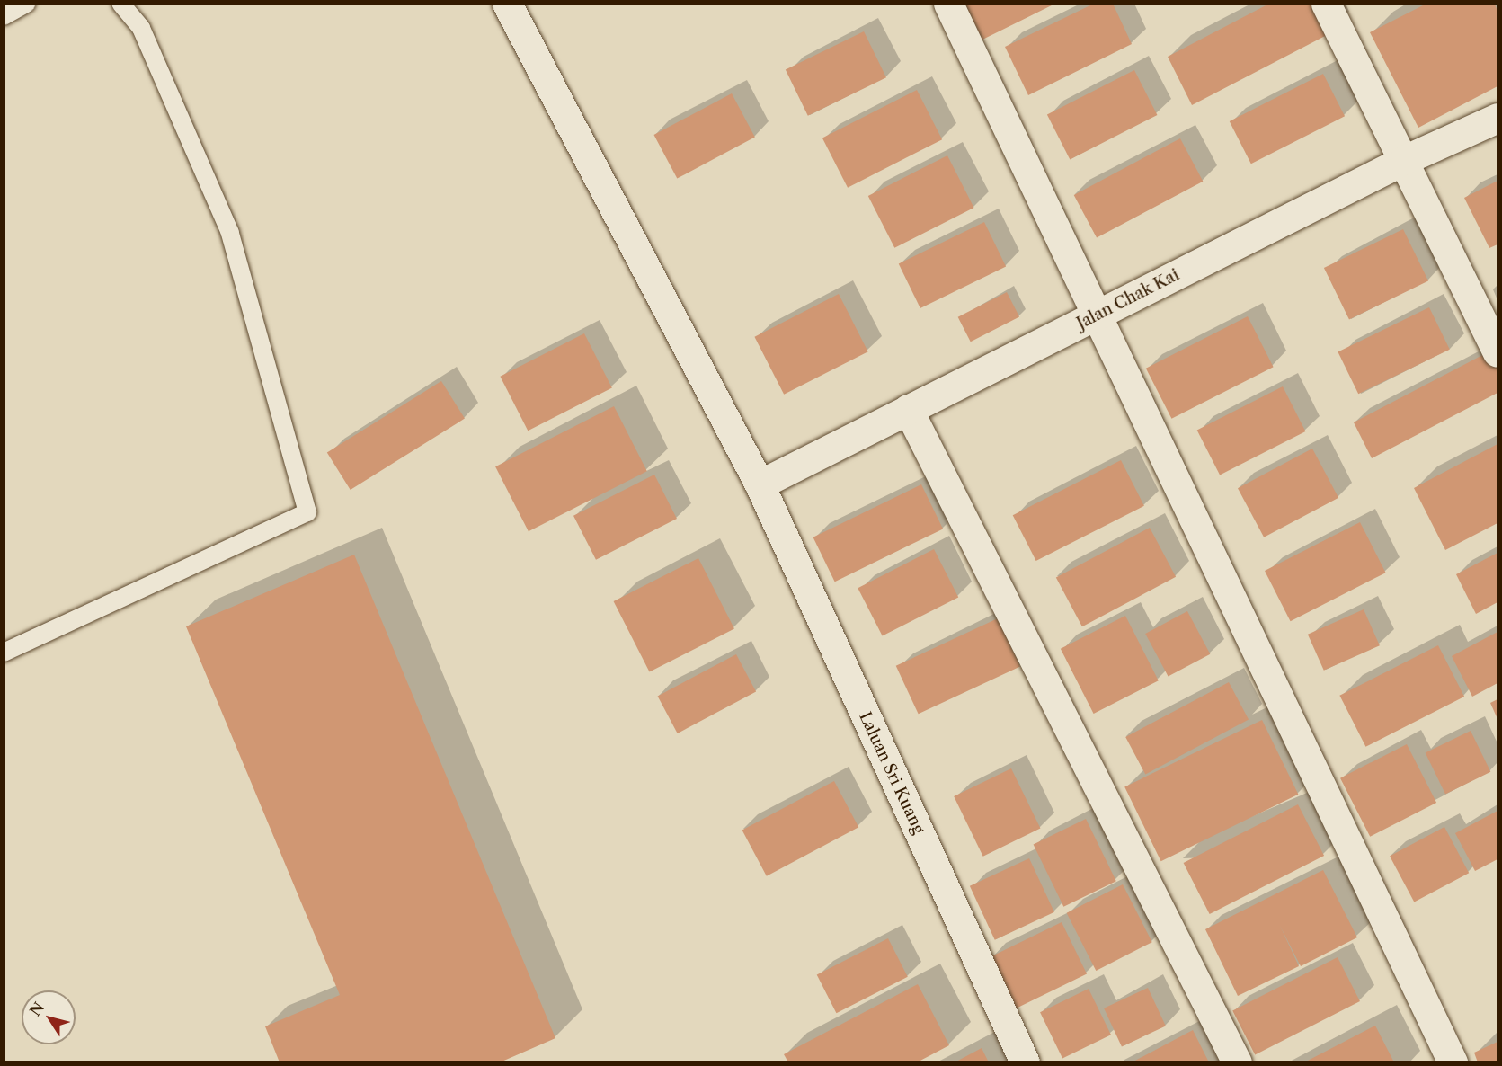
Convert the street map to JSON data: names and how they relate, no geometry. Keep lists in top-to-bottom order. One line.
{"streets":{"street":["Jalan Chak Kai","Laluan Sri Kuang"]},"crossings":[["Jalan Chak Kai","Laluan Sri Kuang"]],"north":"top left"}
